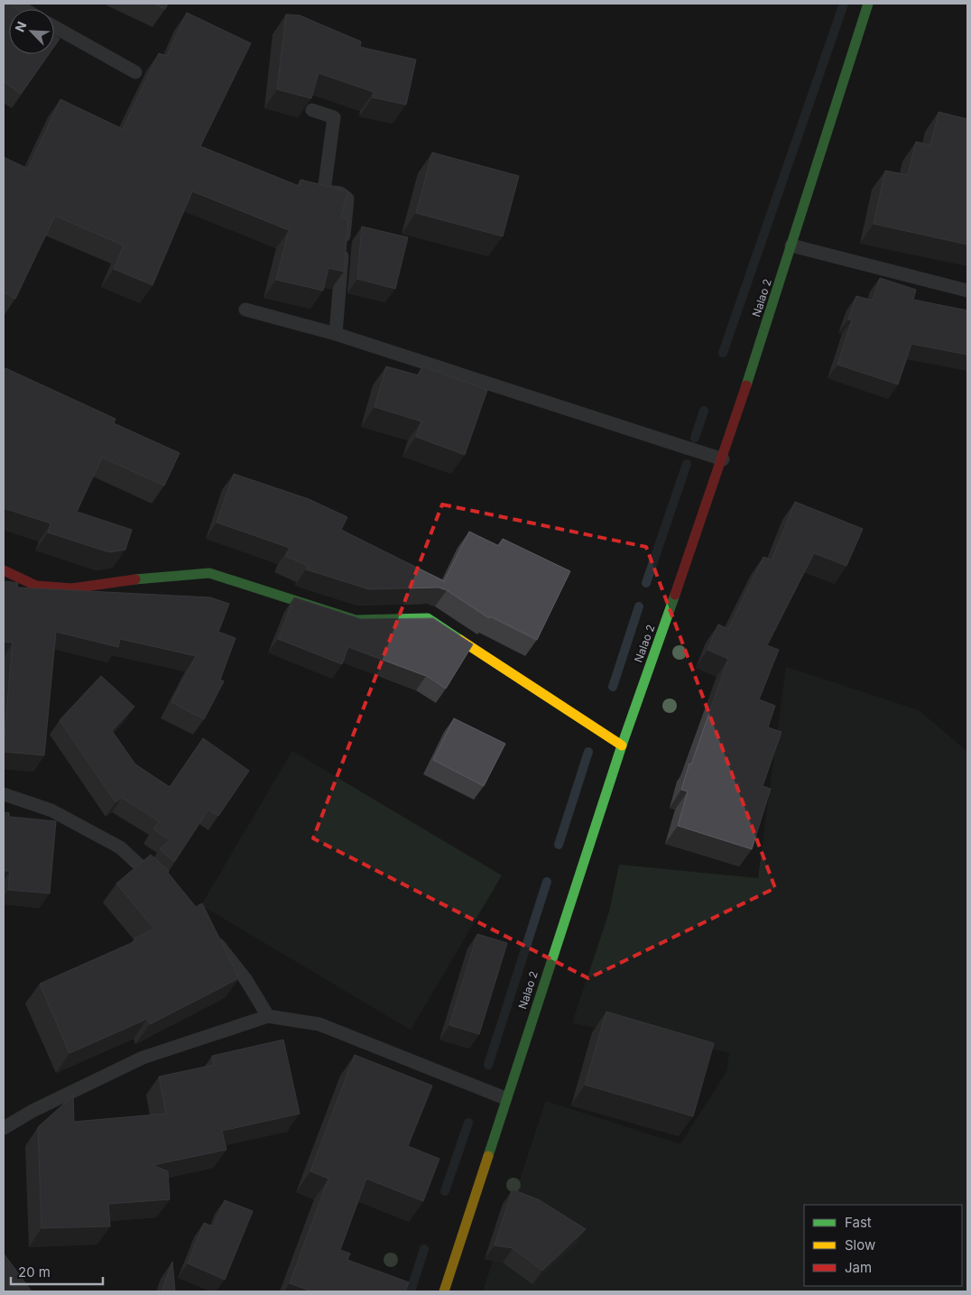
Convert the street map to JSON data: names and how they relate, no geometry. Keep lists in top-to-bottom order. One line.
{"streets":{"street":["Nalao 2"]},"legend":["Fast","Slow","Jam"],"scale_bar":"20 m","north":"top left"}
